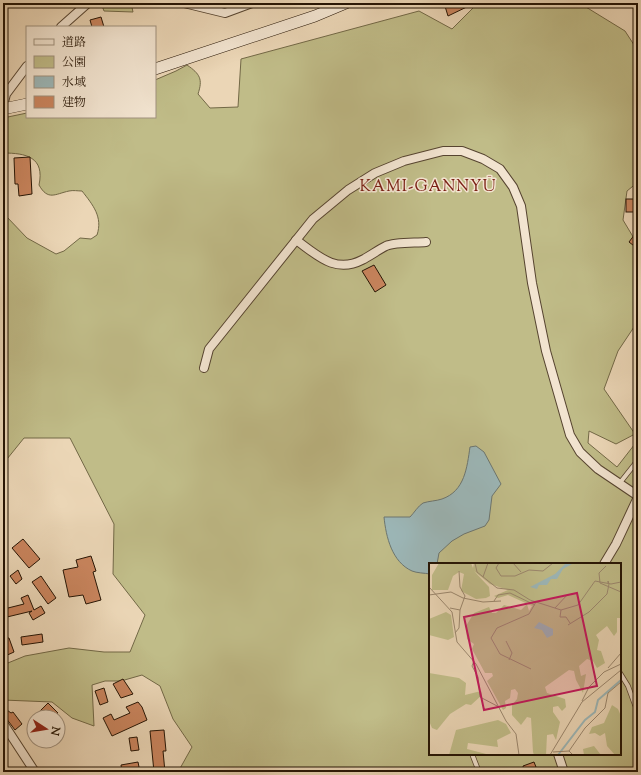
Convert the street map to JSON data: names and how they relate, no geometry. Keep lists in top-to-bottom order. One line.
{"districts":["KAMI-GANNYŪ"],"legend":["道路","公園","水域","建物"],"north":"right"}
